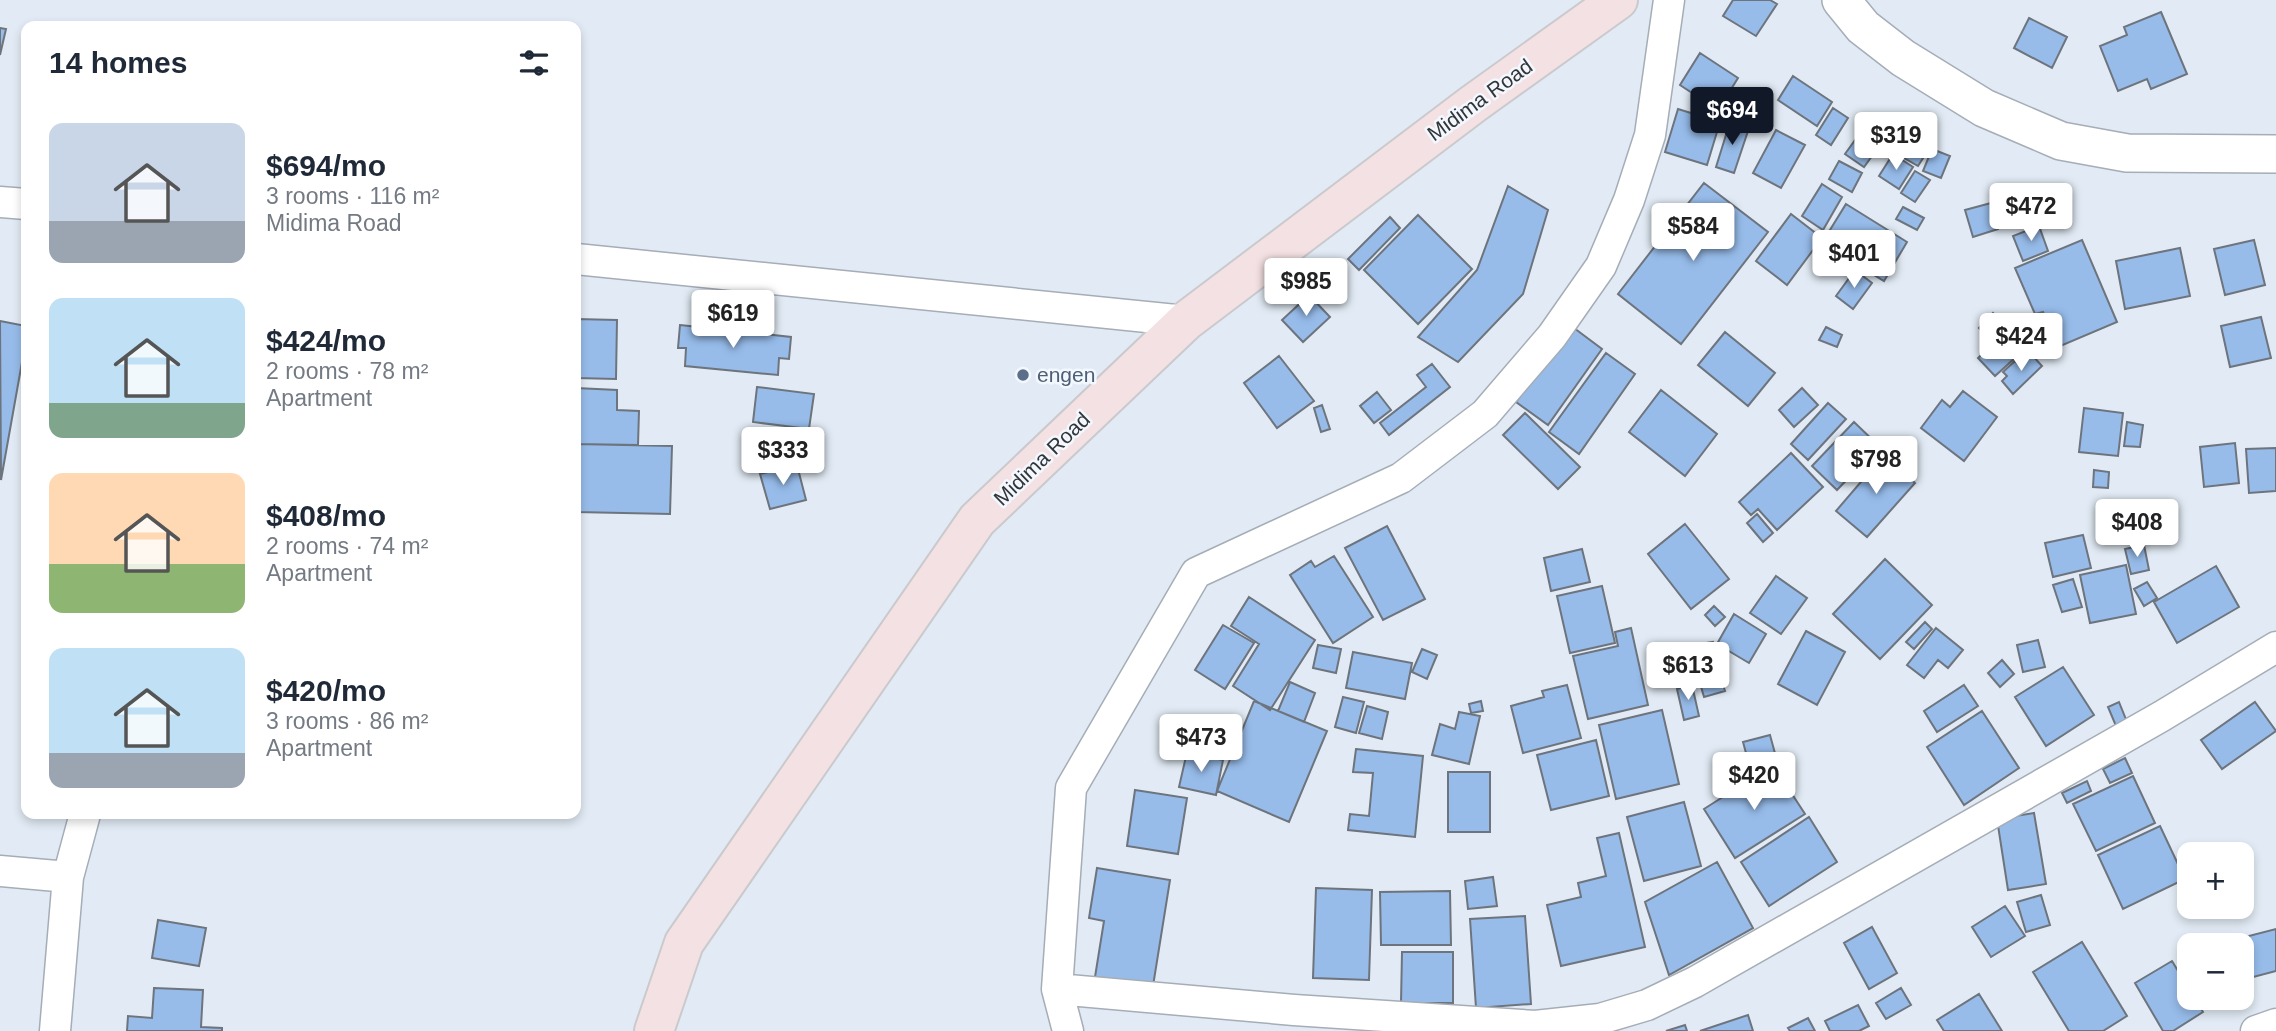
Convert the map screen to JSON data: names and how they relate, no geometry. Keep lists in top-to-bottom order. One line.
{"streets":{"main road":["Midima Road"]},"places":["engen"],"page":{"heading":"14 homes","price":["$694","$319","$472","$584","$401","$985","$619","$424","$333","$798","$408","$613","$473","$420"],"list":[{"name":"$694/mo","note":"3 rooms · 116 m² · Midima Road"},{"name":"$424/mo","note":"2 rooms · 78 m² · Apartment"},{"name":"$408/mo","note":"2 rooms · 74 m² · Apartment"},{"name":"$420/mo","note":"3 rooms · 86 m² · Apartment"}],"map_buttons":["+","−"]}}
